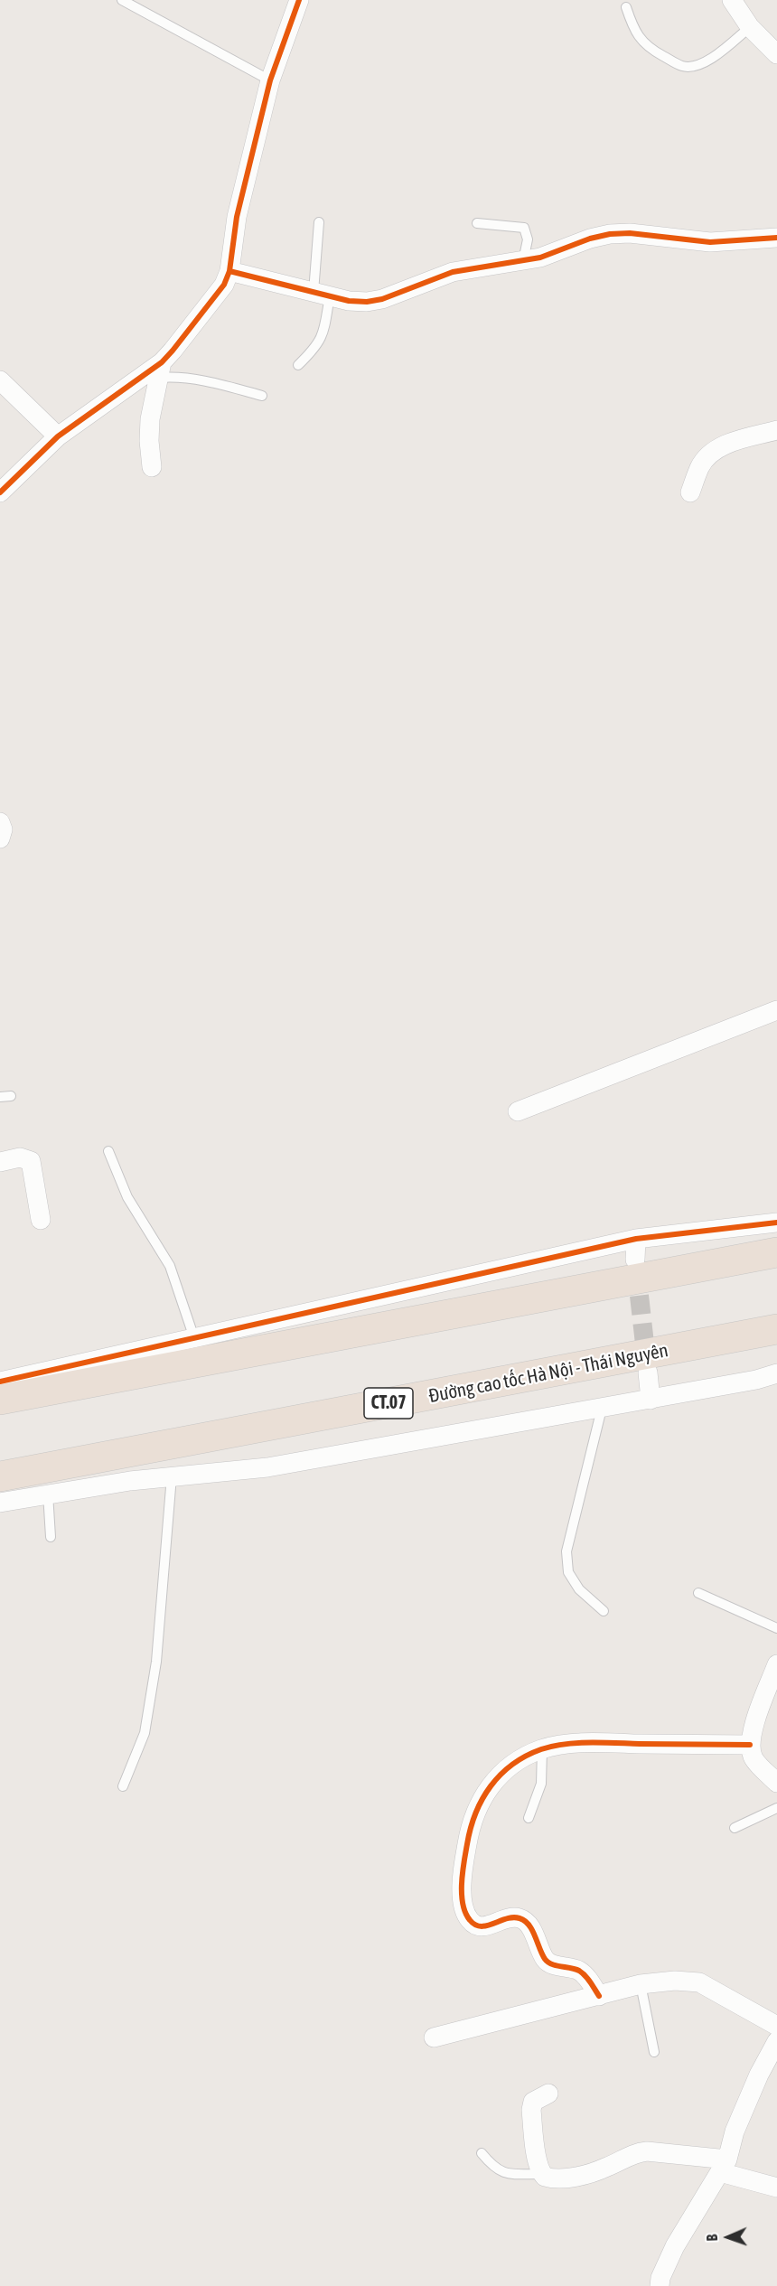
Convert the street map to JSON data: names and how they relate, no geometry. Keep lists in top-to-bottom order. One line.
{"streets":{"highway":["Đường cao tốc Hà Nội - Thái Nguyên","CT.07"]},"north":"left"}
